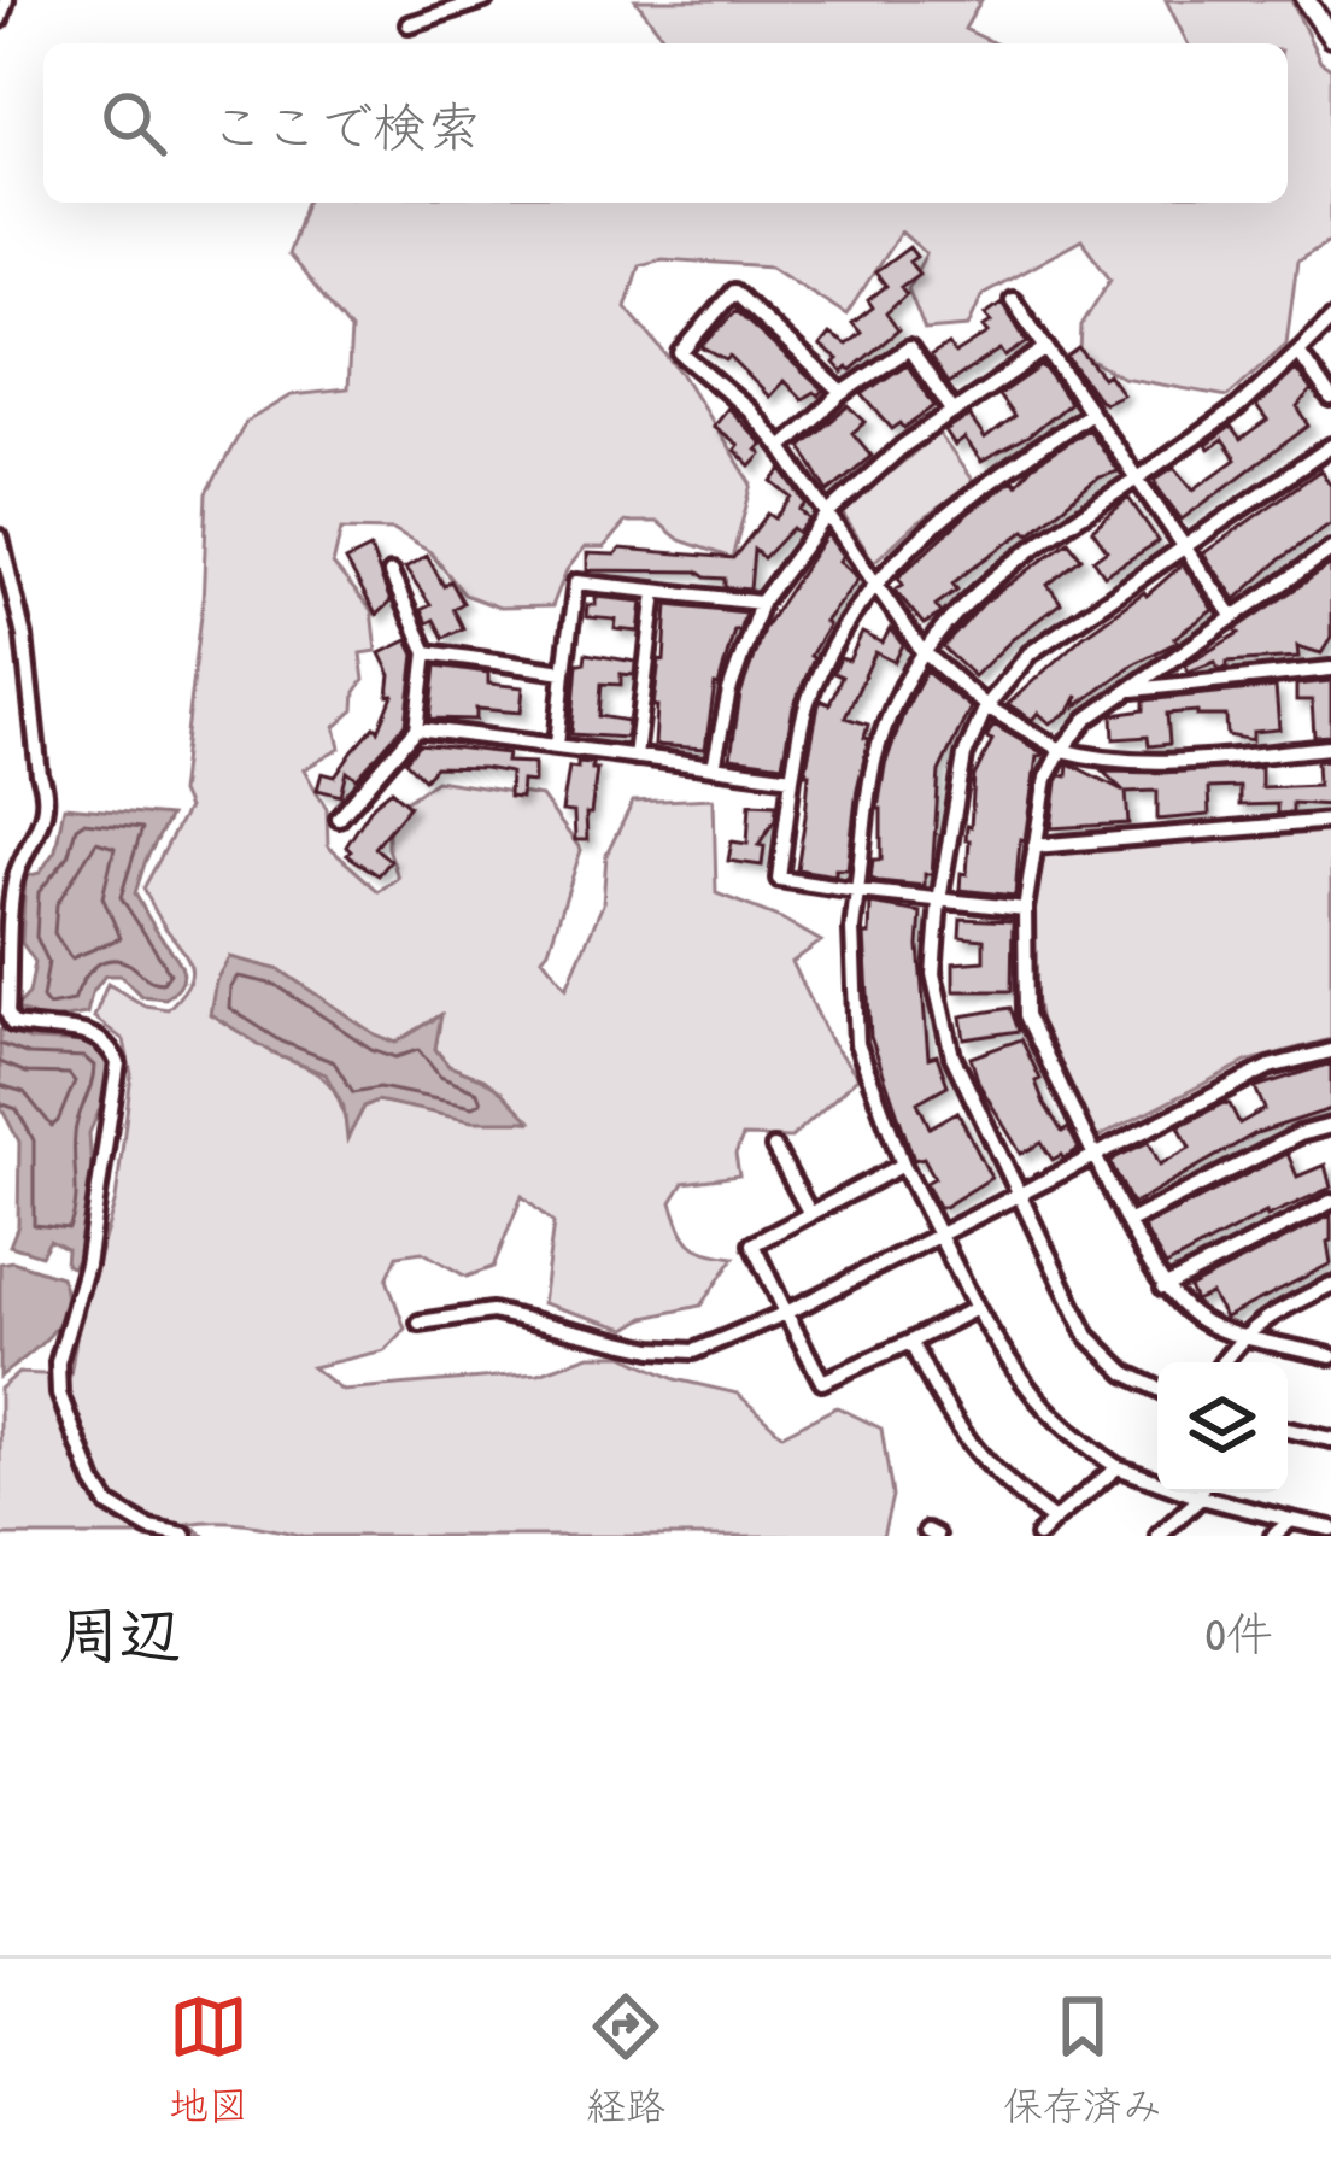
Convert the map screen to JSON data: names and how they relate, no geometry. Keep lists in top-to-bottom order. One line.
{"page":{"search":"ここで検索","heading":["周辺","0件"],"nav":["地図","経路","保存済み"]}}
